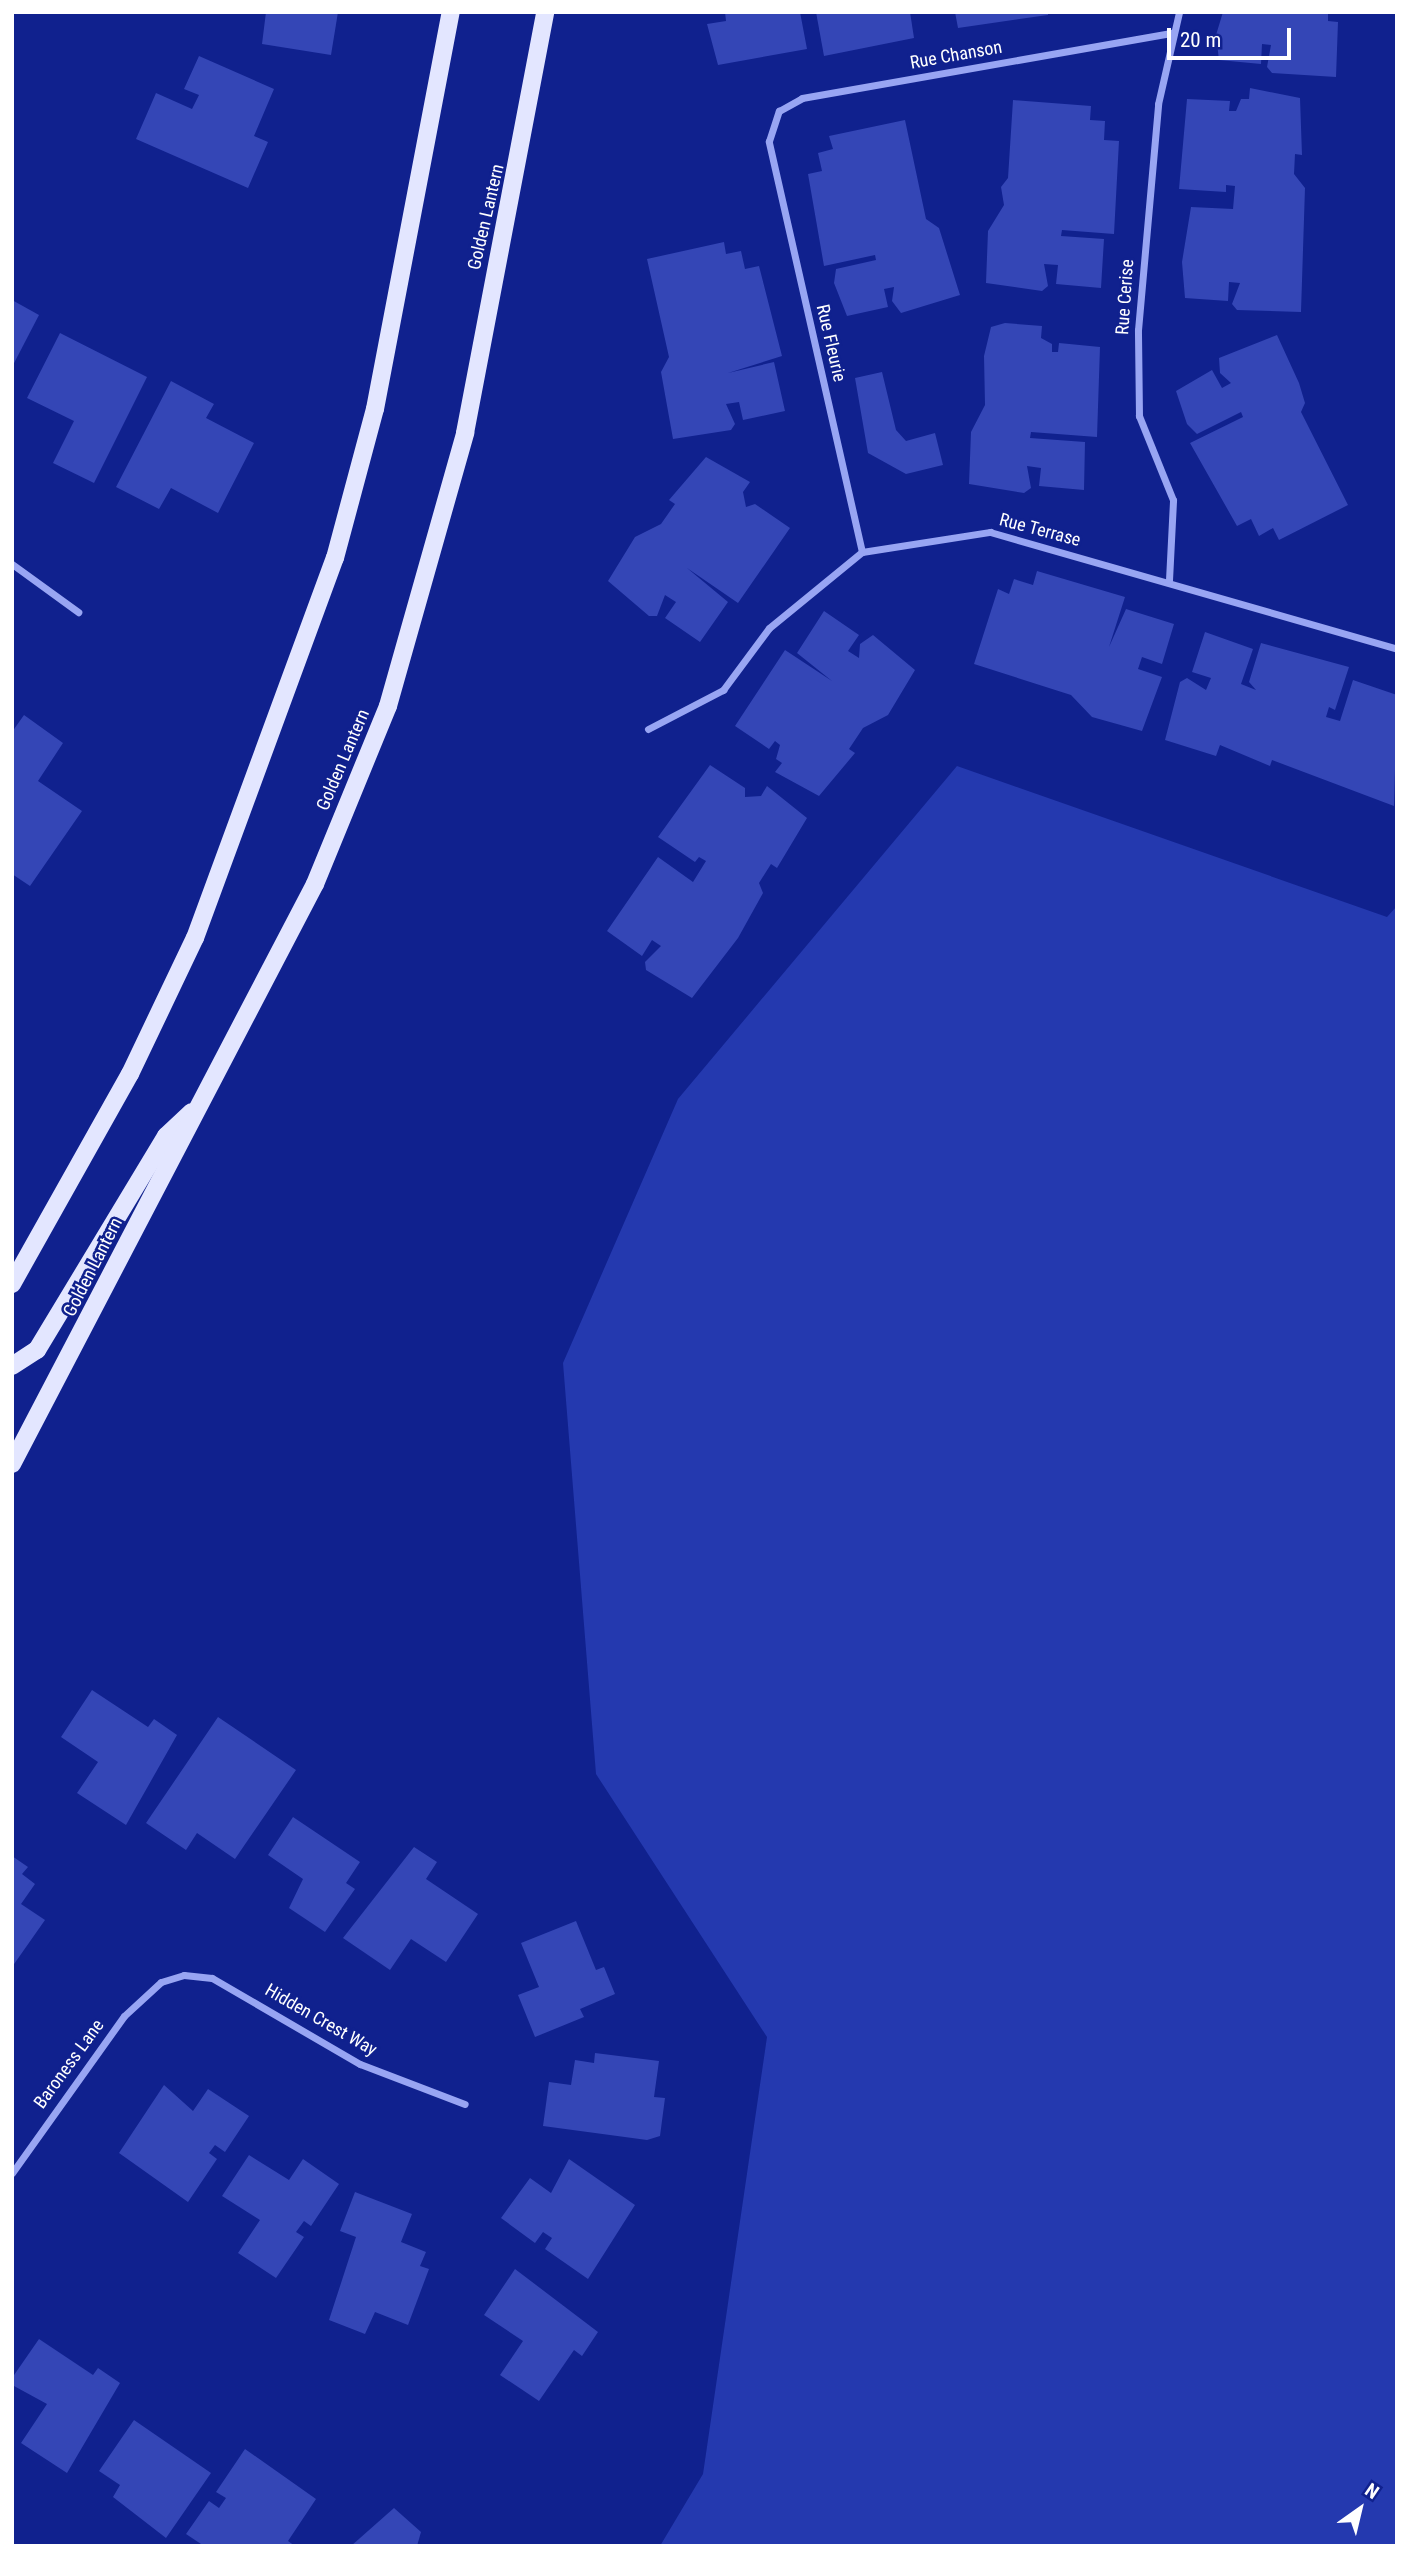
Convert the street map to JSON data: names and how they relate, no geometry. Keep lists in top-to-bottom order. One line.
{"streets":{"main road":["Golden Lantern"],"street":["Rue Chanson","Rue Cerise","Rue Fleurie","Rue Terrase","Hidden Crest Way","Baroness Lane"]},"crossings":[["Rue Chanson","Rue Cerise"],["Rue Chanson","Rue Fleurie"],["Rue Cerise","Rue Terrase"],["Rue Fleurie","Rue Terrase"],["Hidden Crest Way","Baroness Lane"]],"scale_bar":"20 m","north":"top right"}
